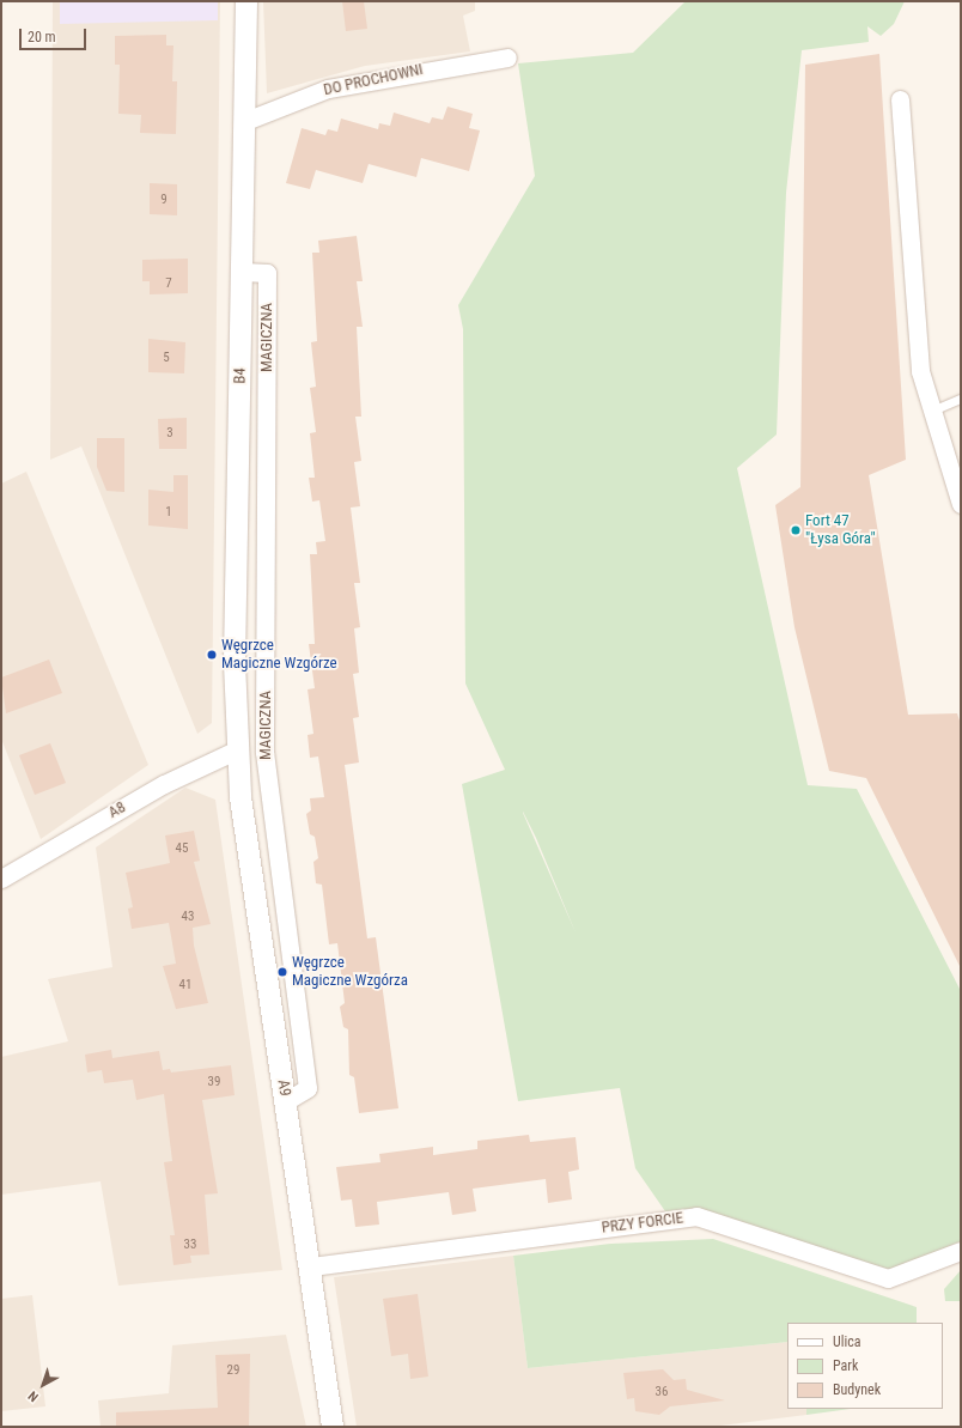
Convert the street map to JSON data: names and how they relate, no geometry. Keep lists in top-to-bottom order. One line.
{"streets":{"street":["DO PROCHOWNI","MAGICZNA","B4","A8","A9","PRZY FORCIE"]},"crossings":[["DO PROCHOWNI","B4"],["MAGICZNA","B4"],["MAGICZNA","A9"],["B4","A8"],["B4","A9"],["A8","A9"],["A9","PRZY FORCIE"]],"places":["Fort 47 \"Łysa Góra\"","Węgrzce Magiczne Wzgórze","Węgrzce Magiczne Wzgórza"],"house_numbers":["9","7","5","3","1","45","43","41","39","33","29","36"],"legend":["Ulica","Park","Budynek"],"scale_bar":"20 m","north":"bottom left"}
